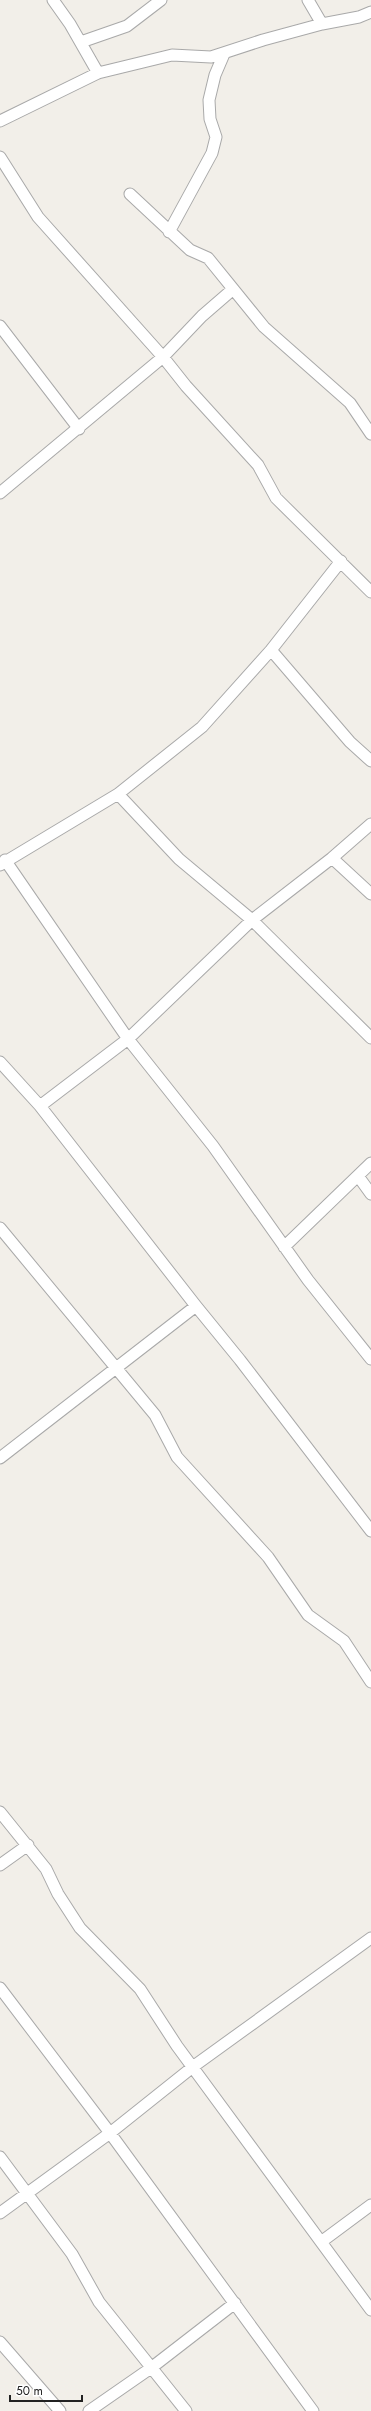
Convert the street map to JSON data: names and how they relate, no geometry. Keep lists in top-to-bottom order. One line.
{"scale_bar":"50 m"}
